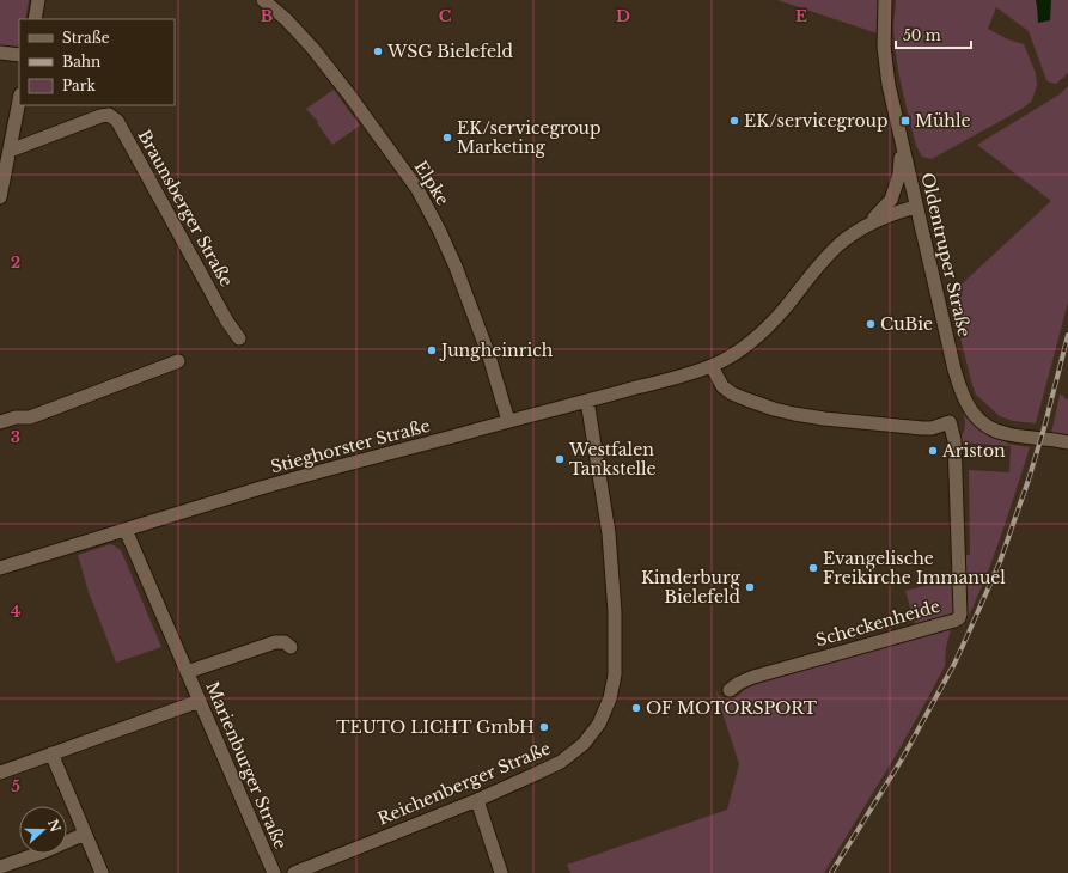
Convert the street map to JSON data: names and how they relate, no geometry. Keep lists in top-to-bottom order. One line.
{"streets":{"street":["Elpke","Braunsberger Straße","Oldentruper Straße","Stieghorster Straße","Scheckenheide","Marienburger Straße","Reichenberger Straße"]},"crossings":[["Elpke","Stieghorster Straße"],["Oldentruper Straße","Stieghorster Straße"],["Stieghorster Straße","Scheckenheide"],["Stieghorster Straße","Marienburger Straße"],["Stieghorster Straße","Reichenberger Straße"]],"places":{"other":["WSG Bielefeld","EK/servicegroup","EK/servicegroup Marketing","CuBie","Jungheinrich","Ariston","Westfalen Tankstelle","Evangelische Freikirche Immanuel","Kinderburg Bielefeld","OF MOTORSPORT","TEUTO LICHT GmbH"],"transit":["Mühle"]},"legend":["Straße","Bahn","Park"],"scale_bar":"50 m","north":"right","grid":{"columns":["B","C","D","E"],"rows":["2","3","4","5"]}}
